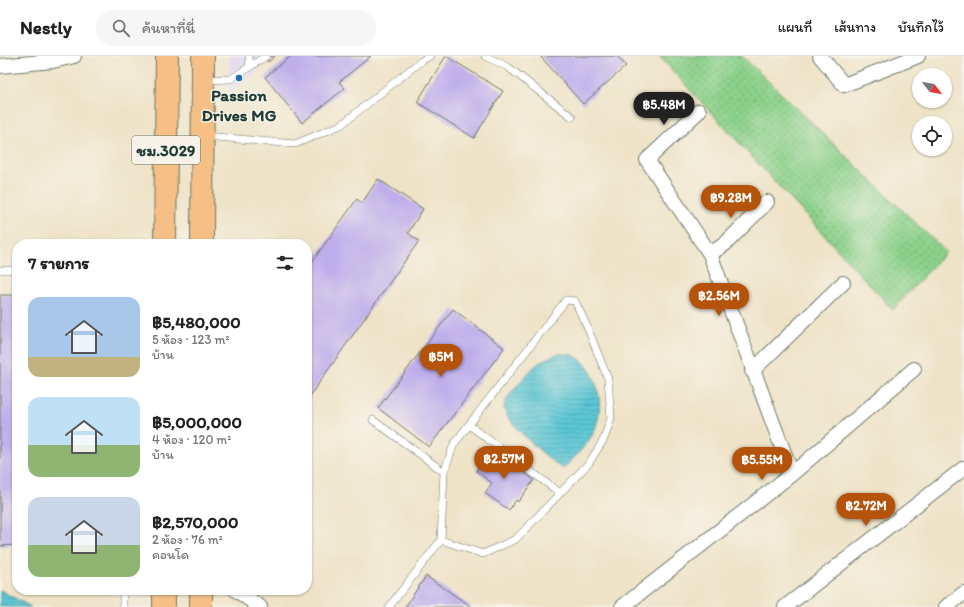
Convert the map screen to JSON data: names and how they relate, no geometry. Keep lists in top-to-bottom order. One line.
{"streets":{"main road":["ชม.3029"]},"places":["Passion Drives MG"],"north":"bottom right","page":{"header":"Nestly","search":"ค้นหาที่นี่","nav":["แผนที่","เส้นทาง","บันทึกไว้"],"price":["฿5.48M","฿9.28M","฿2.56M","฿5M","฿2.57M","฿5.55M","฿2.72M"],"heading":"7 รายการ","list":[{"name":"฿5,480,000","note":"5 ห้อง · 123 m² · บ้าน"},{"name":"฿5,000,000","note":"4 ห้อง · 120 m² · บ้าน"},{"name":"฿2,570,000","note":"2 ห้อง · 76 m² · คอนโด"}]}}
